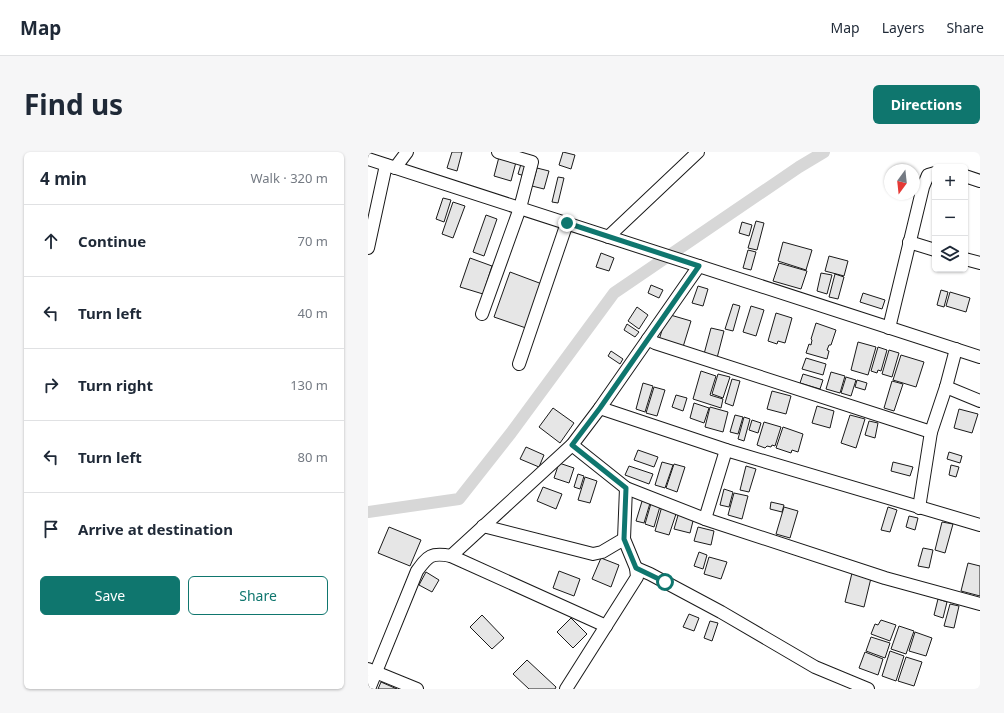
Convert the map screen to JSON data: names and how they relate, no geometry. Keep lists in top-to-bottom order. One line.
{"north":"bottom","page":{"header":"Map","nav":["Map","Layers","Share"],"title":"Find us","buttons":["Directions",["Save","Share"]],"heading":["4 min","Walk · 320 m"],"map_buttons":["+","−"],"list":[["Continue","70 m"],["Turn left","40 m"],["Turn right","130 m"],["Turn left","80 m"],"Arrive at destination"]}}
